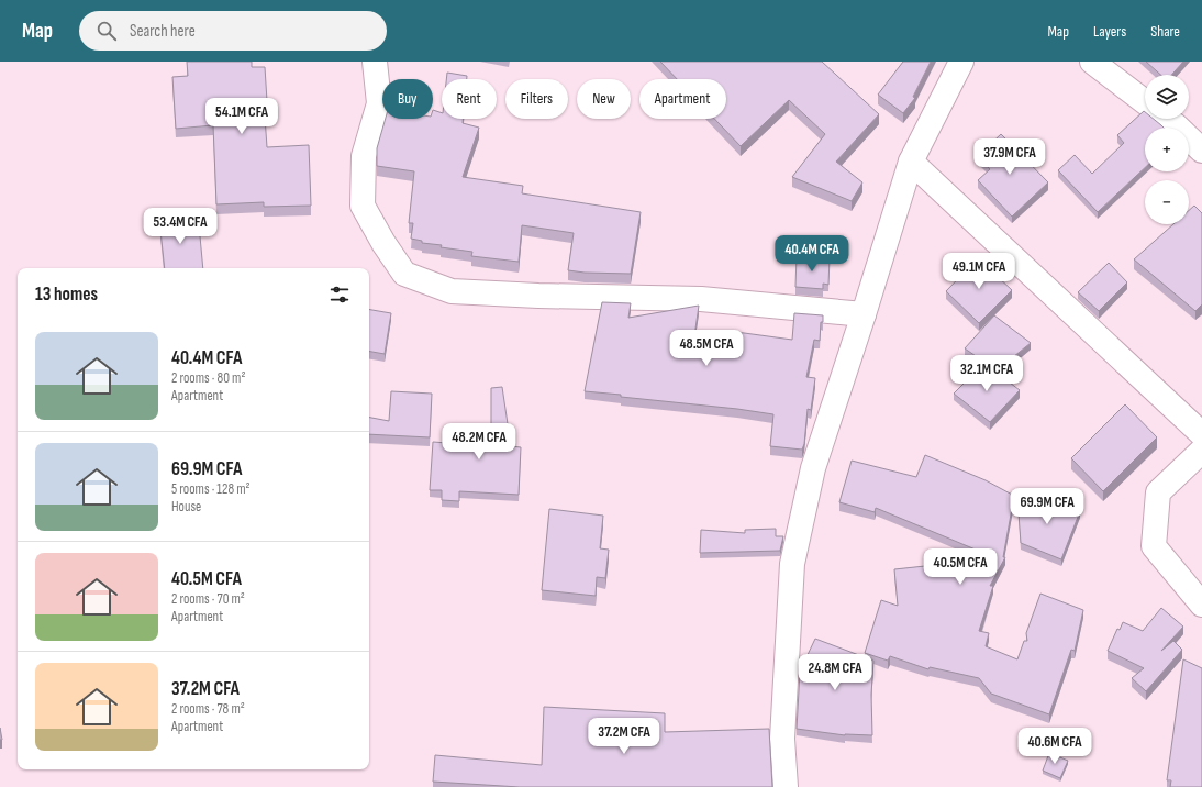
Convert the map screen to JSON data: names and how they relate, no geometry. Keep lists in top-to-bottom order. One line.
{"page":{"header":"Map","search":"Search here","nav":["Map","Layers","Share"],"map_buttons":["+","−"],"chip":["Buy","Rent","Filters","New","Apartment"],"price":["54.1M CFA","37.9M CFA","53.4M CFA","40.4M CFA","49.1M CFA","48.5M CFA","32.1M CFA","48.2M CFA","69.9M CFA","40.5M CFA","24.8M CFA","37.2M CFA","40.6M CFA"],"heading":"13 homes","list":[{"name":"40.4M CFA","note":"2 rooms · 80 m² · Apartment"},{"name":"69.9M CFA","note":"5 rooms · 128 m² · House"},{"name":"40.5M CFA","note":"2 rooms · 70 m² · Apartment"},{"name":"37.2M CFA","note":"2 rooms · 78 m² · Apartment"}]}}
